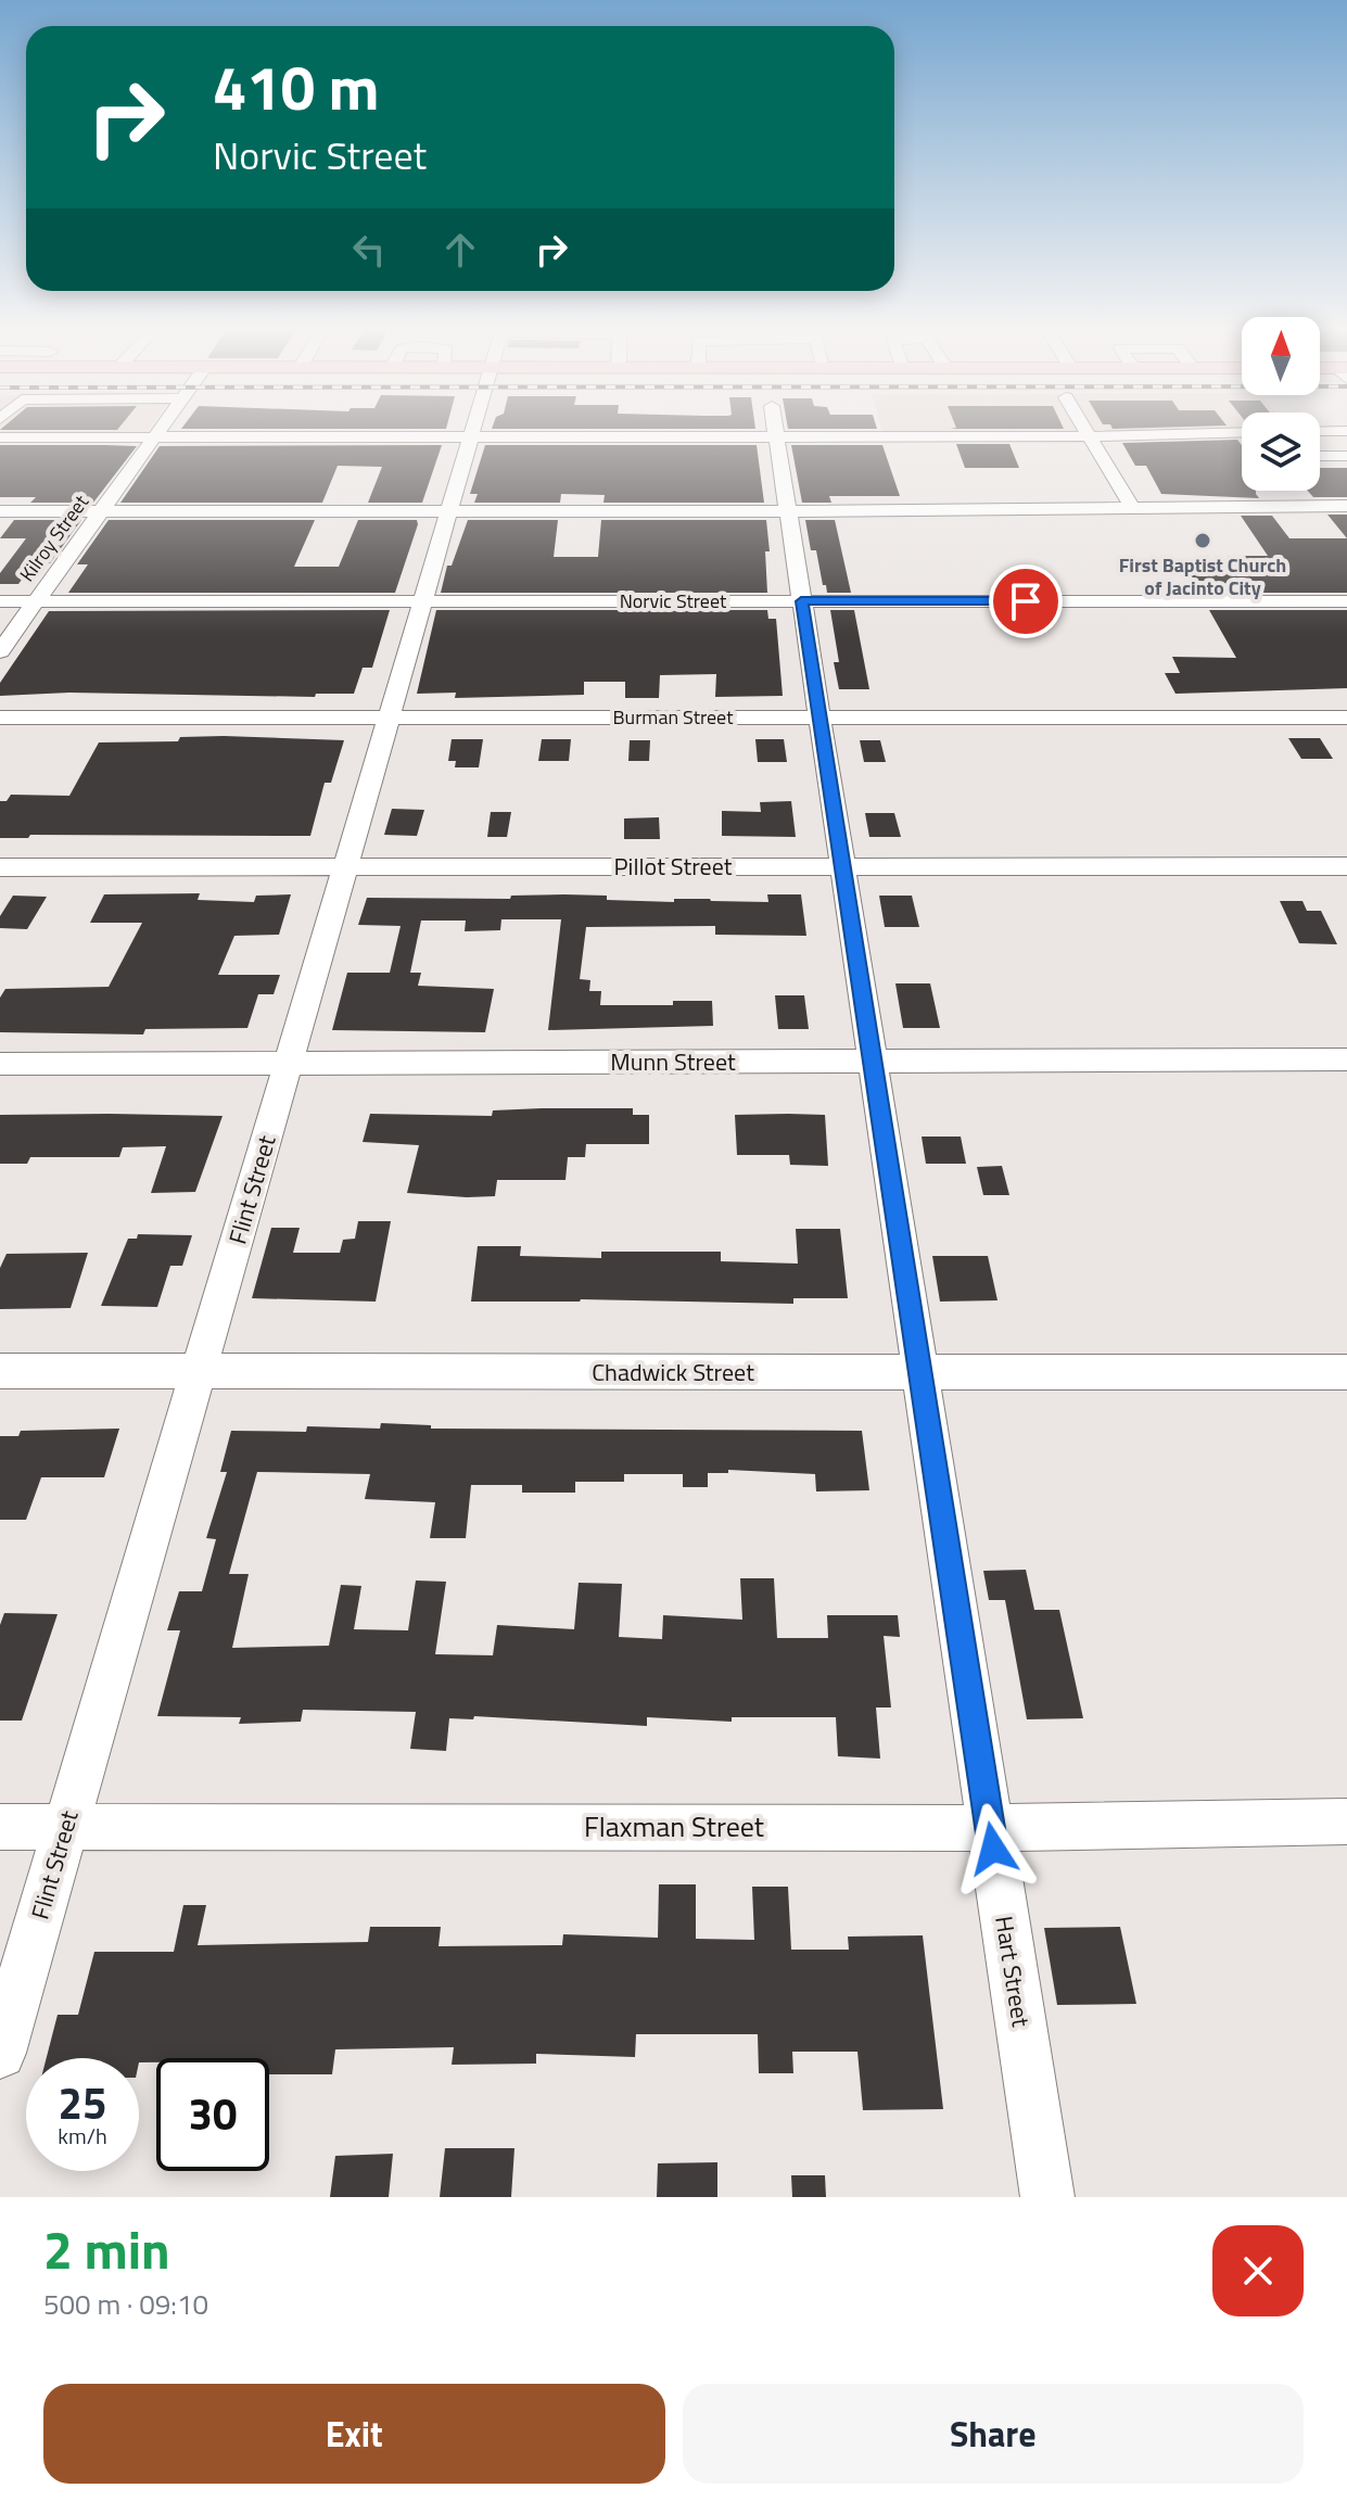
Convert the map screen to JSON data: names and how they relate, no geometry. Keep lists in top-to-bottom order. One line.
{"streets":{"street":["Kilroy Street","Norvic Street","Burman Street","Pillot Street","Munn Street","Flint Street","Chadwick Street","Flaxman Street","Hart Street"]},"crossings":[["Kilroy Street","Norvic Street"],["Norvic Street","Flint Street"],["Norvic Street","Hart Street"],["Burman Street","Flint Street"],["Burman Street","Hart Street"],["Pillot Street","Flint Street"],["Pillot Street","Hart Street"],["Munn Street","Flint Street"],["Munn Street","Hart Street"],["Flint Street","Chadwick Street"],["Flint Street","Flaxman Street"],["Chadwick Street","Hart Street"],["Flaxman Street","Hart Street"]],"places":["First Baptist Church of Jacinto City"],"north":"top","page":{"turn":["410 m","Norvic Street"],"speed":"25 km/h","limit":"30","heading":["2 min","500 m · 09:10"],"buttons":["Exit","Share"]}}
